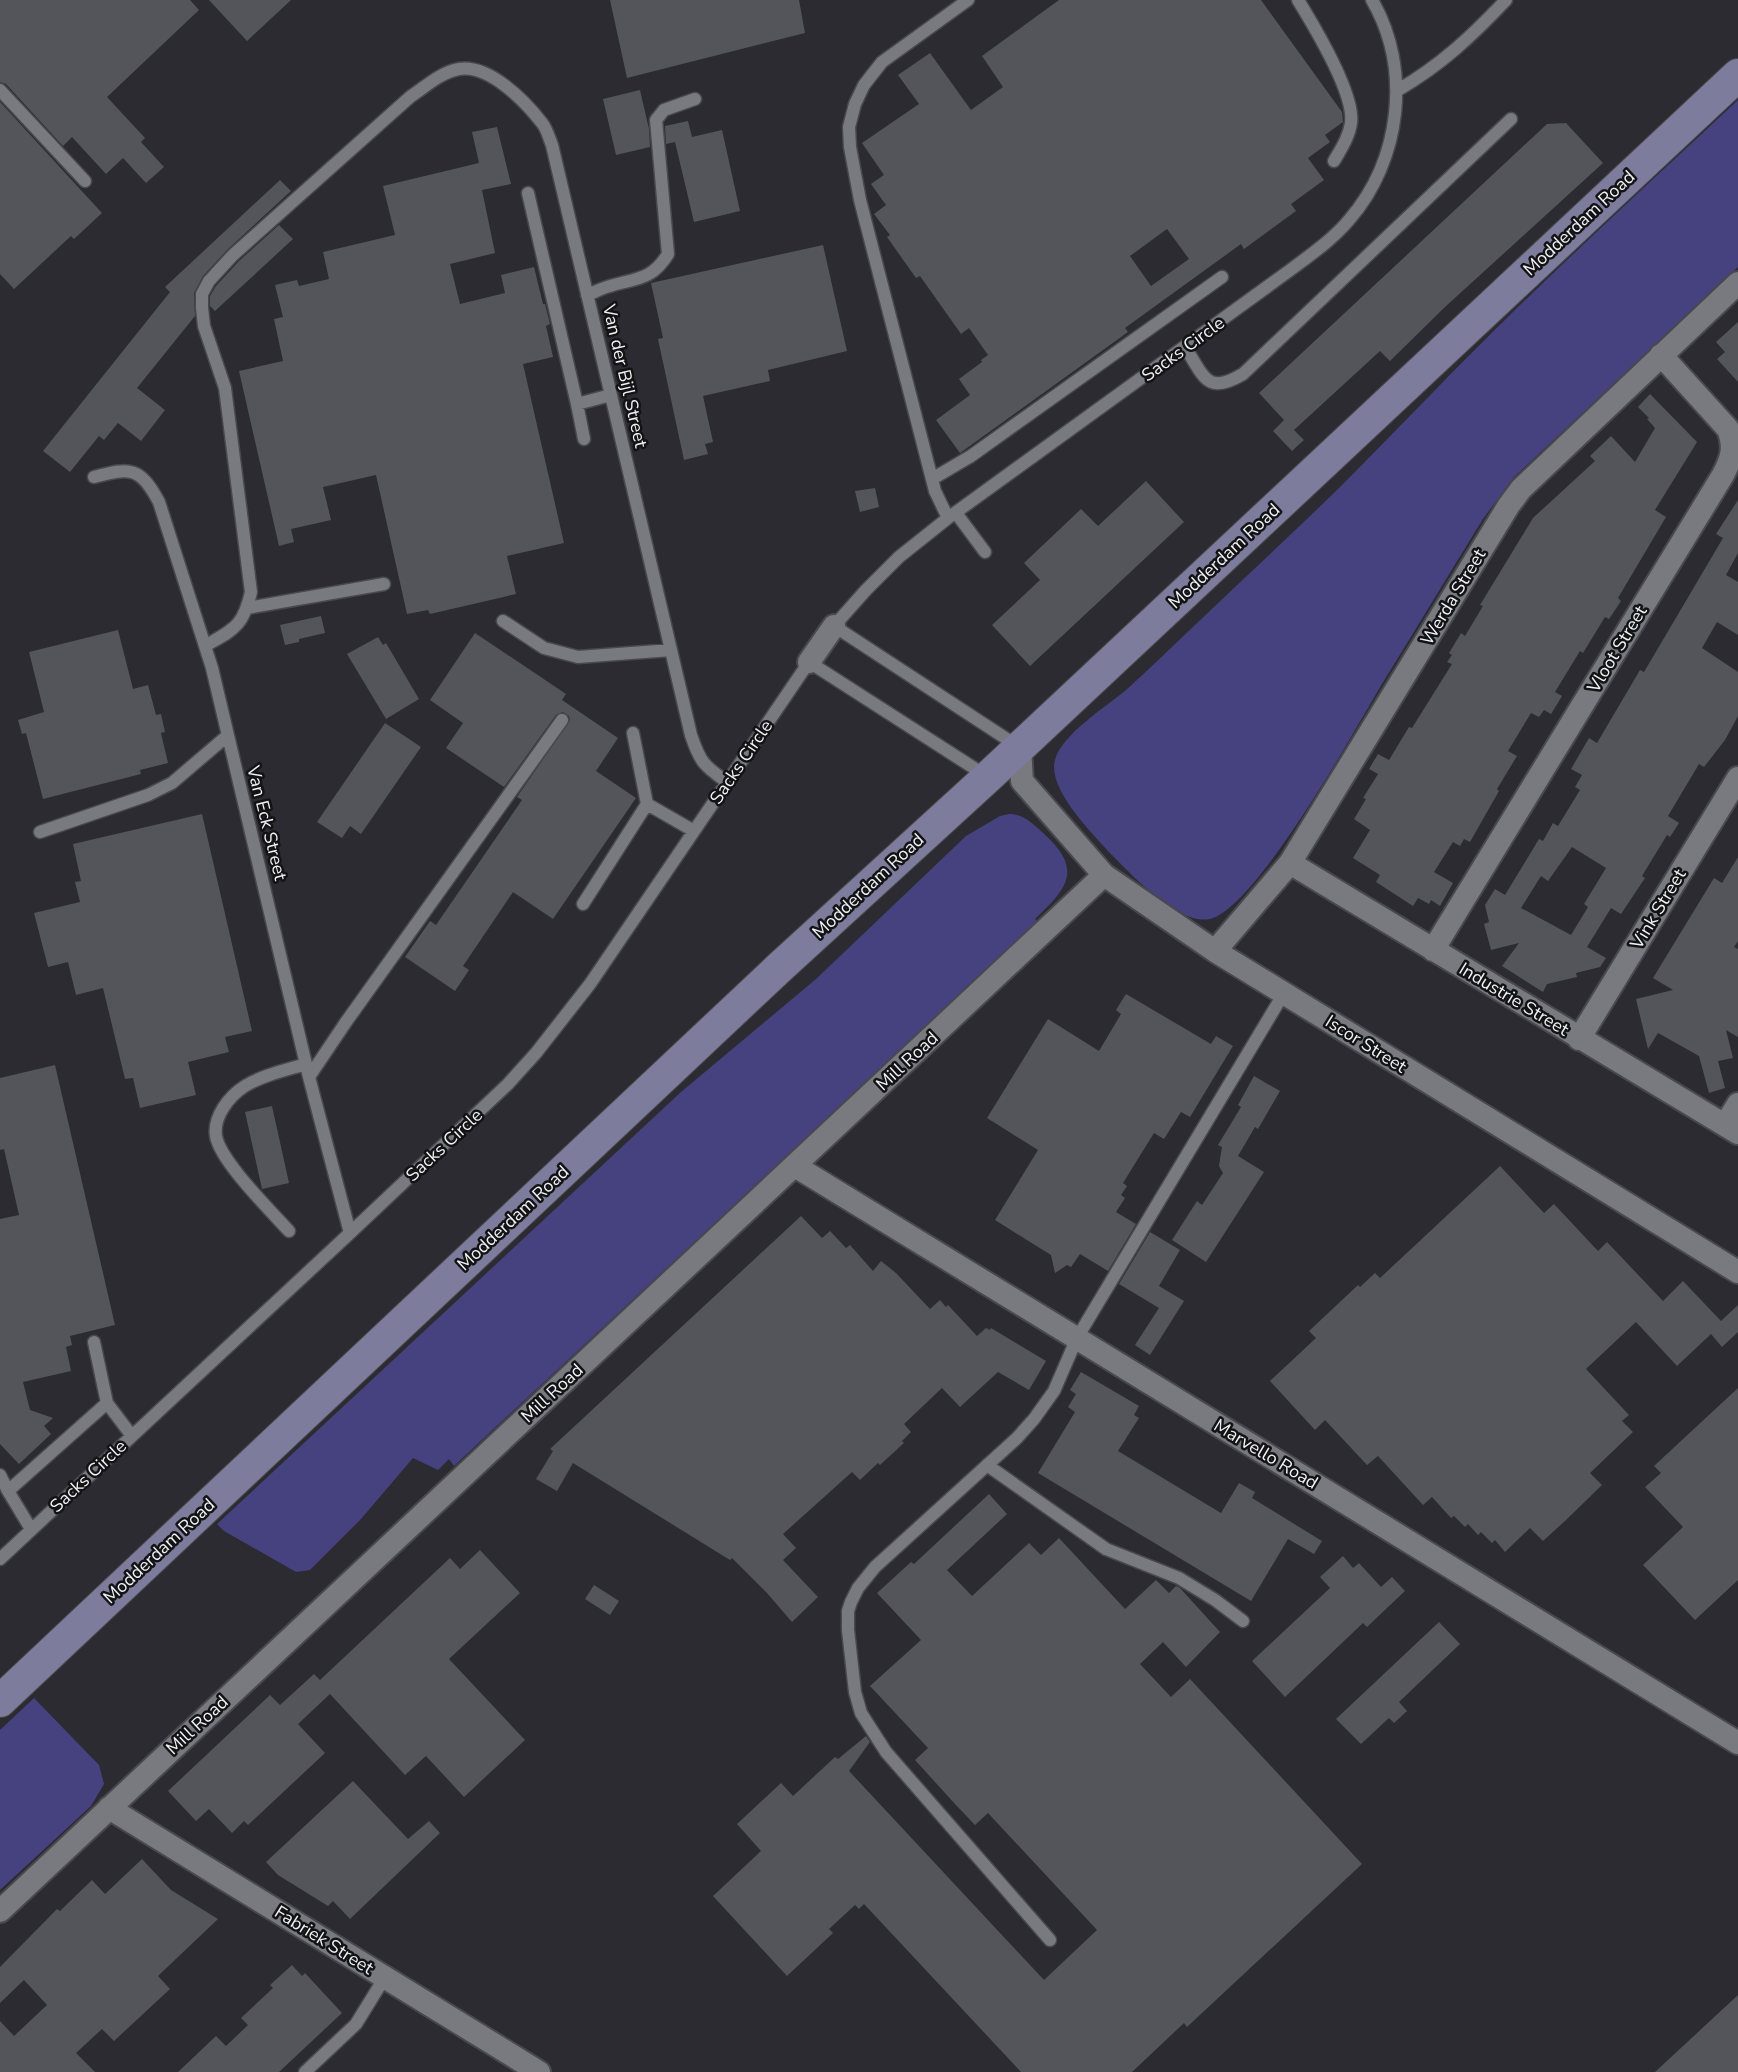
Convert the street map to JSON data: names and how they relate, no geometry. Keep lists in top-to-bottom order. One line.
{"streets":{"street":["Modderdam Road","Sacks Circle","Werda Street","Vloot Street","Vink Street","Industrie Street","Iscor Street","Mill Road","Marvello Road","Fabriek Street"],"lane":["Van der Bijl Street","Van Eck Street"]},"crossings":[["Sacks Circle","Van der Bijl Street"],["Sacks Circle","Van Eck Street"],["Werda Street","Vloot Street"],["Werda Street","Industrie Street"],["Werda Street","Iscor Street"],["Vloot Street","Industrie Street"],["Vink Street","Industrie Street"],["Iscor Street","Mill Road"],["Mill Road","Marvello Road"],["Mill Road","Fabriek Street"]]}
